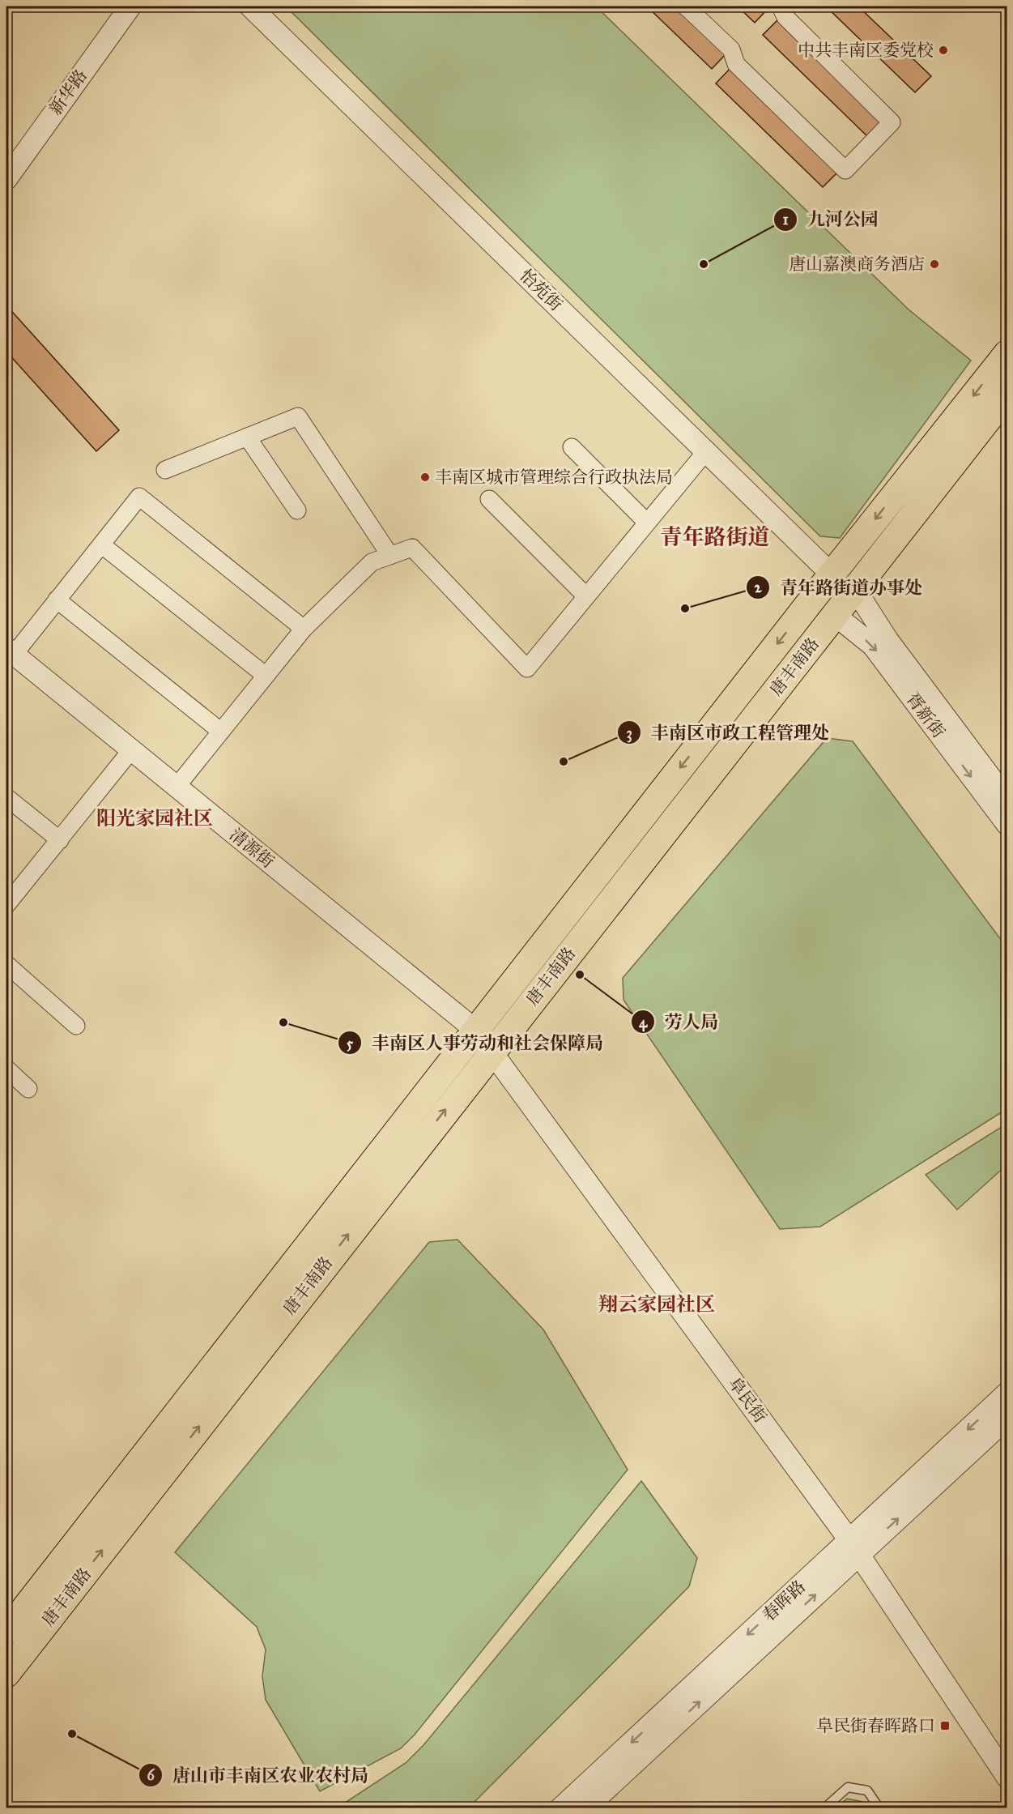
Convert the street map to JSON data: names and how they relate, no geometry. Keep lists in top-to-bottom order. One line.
{"streets":{"main road":["唐丰南路"],"street":["新华路","怡苑街","胥新街","清源街","阜民街","春晖路"]},"crossings":[["怡苑街","唐丰南路"],["唐丰南路","胥新街"],["唐丰南路","清源街"],["唐丰南路","阜民街"],["清源街","阜民街"],["阜民街","春晖路"]],"districts":["青年路街道","阳光家园社区","翔云家园社区"],"places":{"other":["中共丰南区委党校","九河公园","唐山嘉澳商务酒店","丰南区城市管理综合行政执法局","青年路街道办事处","丰南区市政工程管理处","劳人局","丰南区人事劳动和社会保障局","唐山市丰南区农业农村局"],"transit":["阜民街春晖路口"]}}
